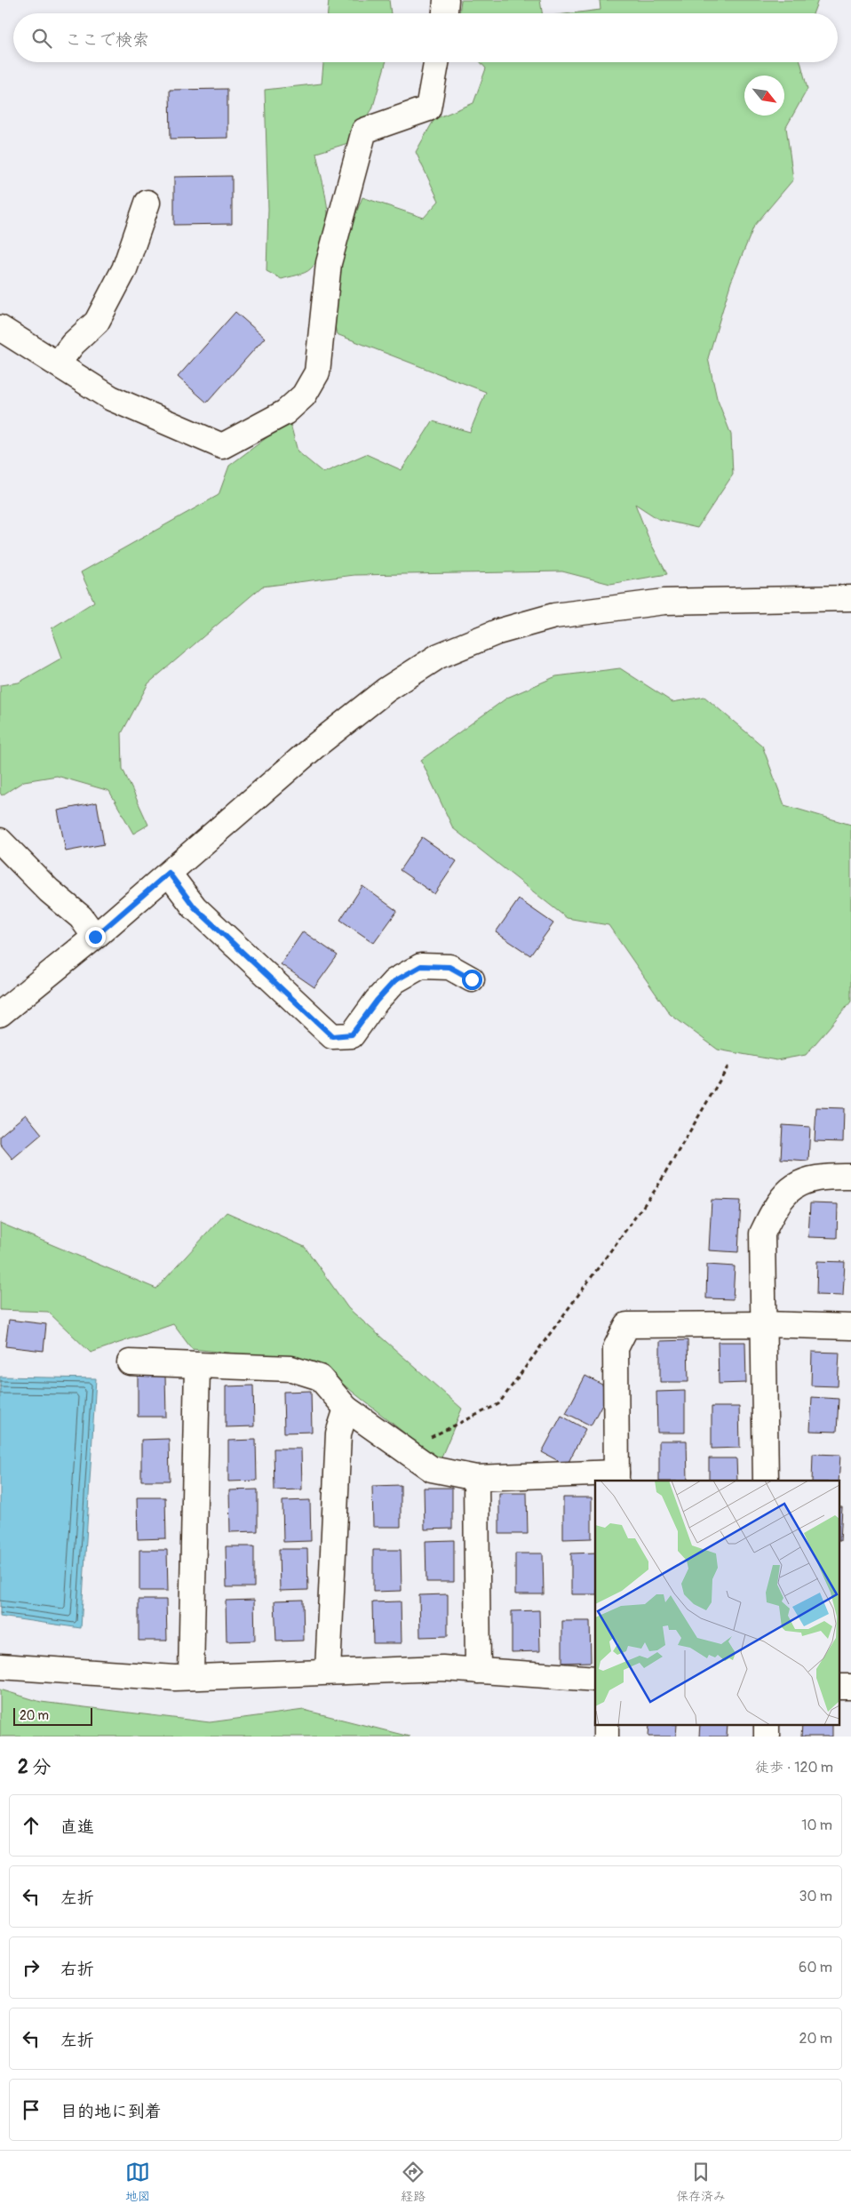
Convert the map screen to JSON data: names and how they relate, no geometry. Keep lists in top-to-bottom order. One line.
{"scale_bar":"20 m","north":"bottom right","page":{"search":"ここで検索","scale":"20 m","heading":["2 分","徒歩 · 120 m"],"list":[["直進","10 m"],["左折","30 m"],["右折","60 m"],["左折","20 m"],"目的地に到着"],"nav":["地図","経路","保存済み"]}}
